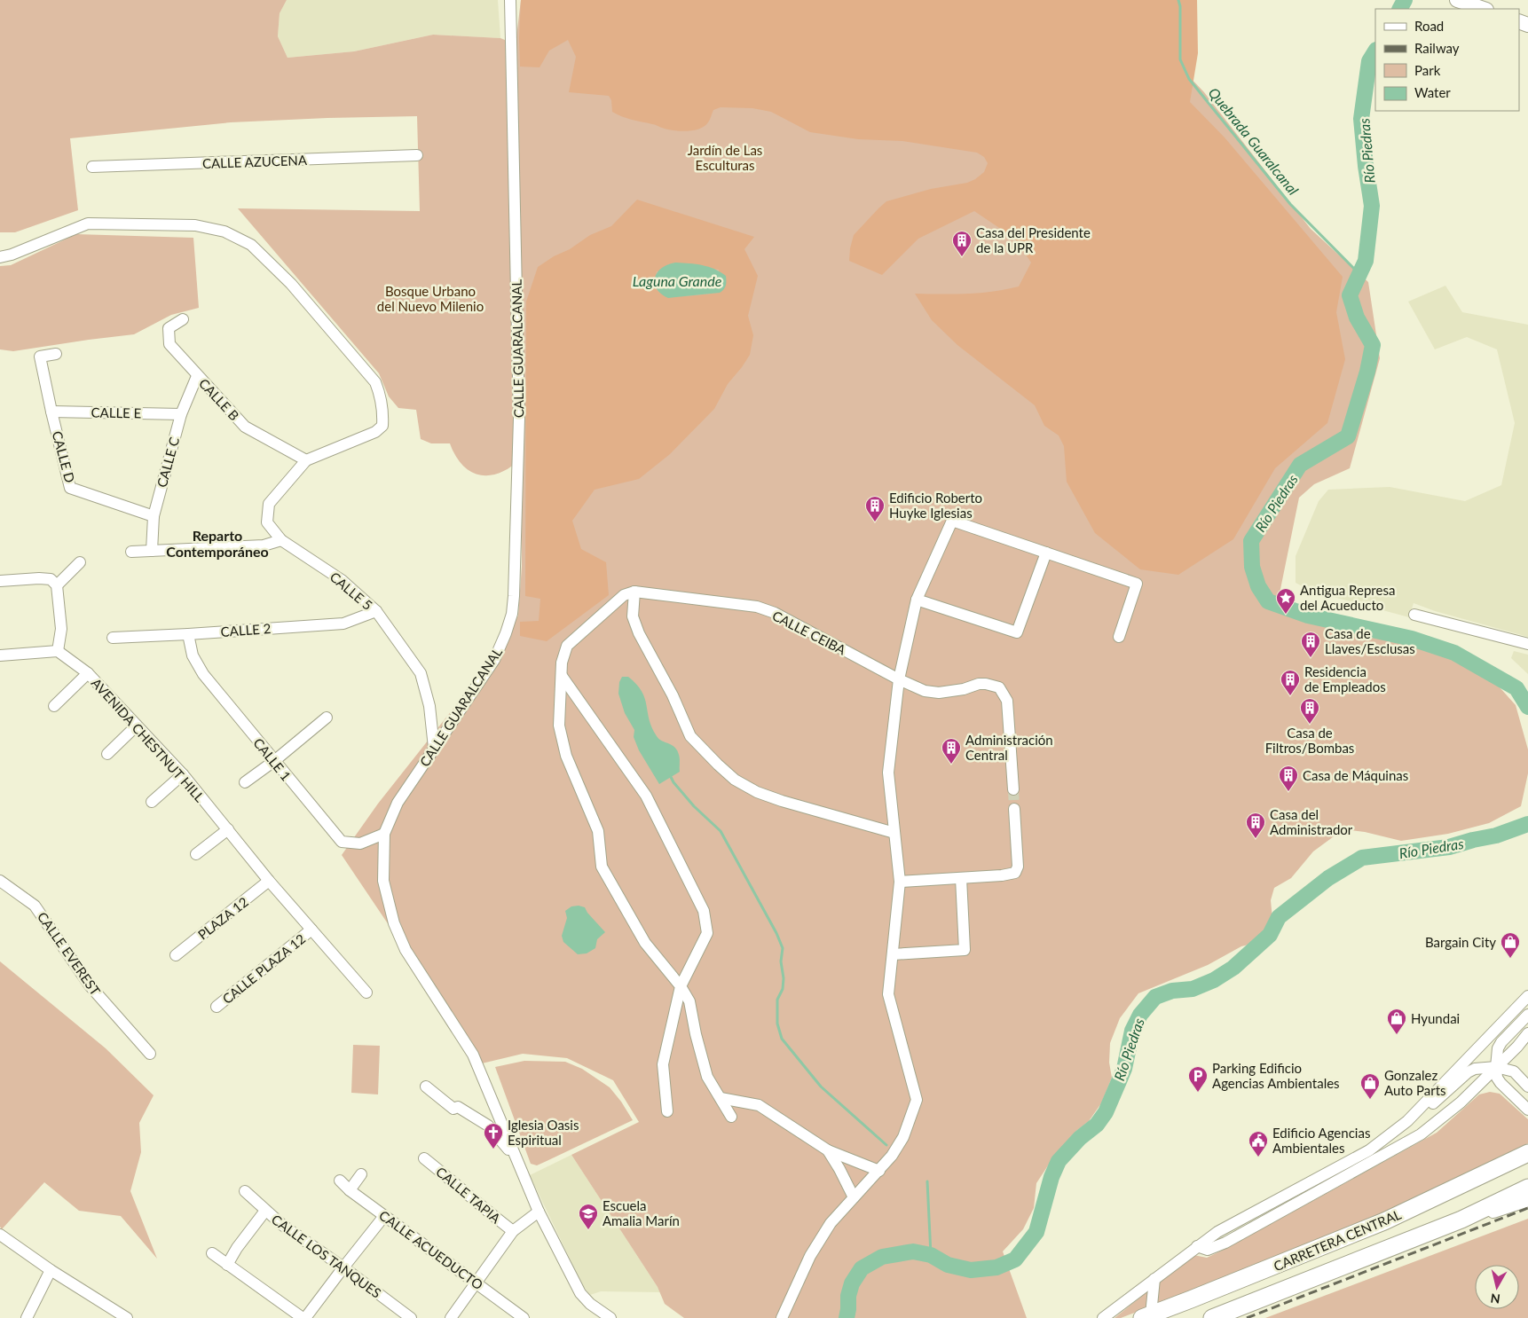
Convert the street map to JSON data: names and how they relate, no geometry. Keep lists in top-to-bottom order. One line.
{"streets":{"highway":["CARRETERA CENTRAL"],"street":["CALLE AZUCENA","CALLE GUARALCANAL","CALLE B","CALLE E","CALLE D","CALLE C","CALLE 5","CALLE 2","CALLE CEIBA","AVENIDA CHESTNUT HILL","CALLE 1","PLAZA 12","CALLE EVEREST","CALLE PLAZA 12","CALLE TAPIA","CALLE ACUEDUCTO","CALLE LOS TANQUES"]},"crossings":[["CALLE GUARALCANAL","CALLE 5"],["CALLE GUARALCANAL","CALLE 1"],["CALLE B","CALLE C"],["CALLE B","CALLE 5"],["CALLE E","CALLE D"],["CALLE E","CALLE C"],["CALLE D","CALLE C"],["CALLE 5","CALLE 2"],["CALLE 2","CALLE 1"],["AVENIDA CHESTNUT HILL","PLAZA 12"],["AVENIDA CHESTNUT HILL","CALLE PLAZA 12"]],"districts":["Reparto Contemporáneo"],"water":["Quebrada Guaralcanal","Río Piedras","Laguna Grande"],"parks":["Jardín de Las Esculturas","Bosque Urbano del Nuevo Milenio"],"places":{"building":["Casa del Presidente de la UPR","Edificio Roberto Huyke Iglesias","Casa de Llaves/Esclusas","Residencia de Empleados","Casa de Filtros/Bombas","Administración Central","Casa de Máquinas","Casa del Administrador"],"place":["Antigua Represa del Acueducto"],"shop":["Bargain City","Hyundai","Gonzalez Auto Parts"],"parking":["Parking Edificio Agencias Ambientales"],"church":["Iglesia Oasis Espiritual"],"public building":["Edificio Agencias Ambientales"],"school or university":["Escuela Amalia Marín"]},"legend":["Road","Railway","Park","Water"],"north":"bottom"}
